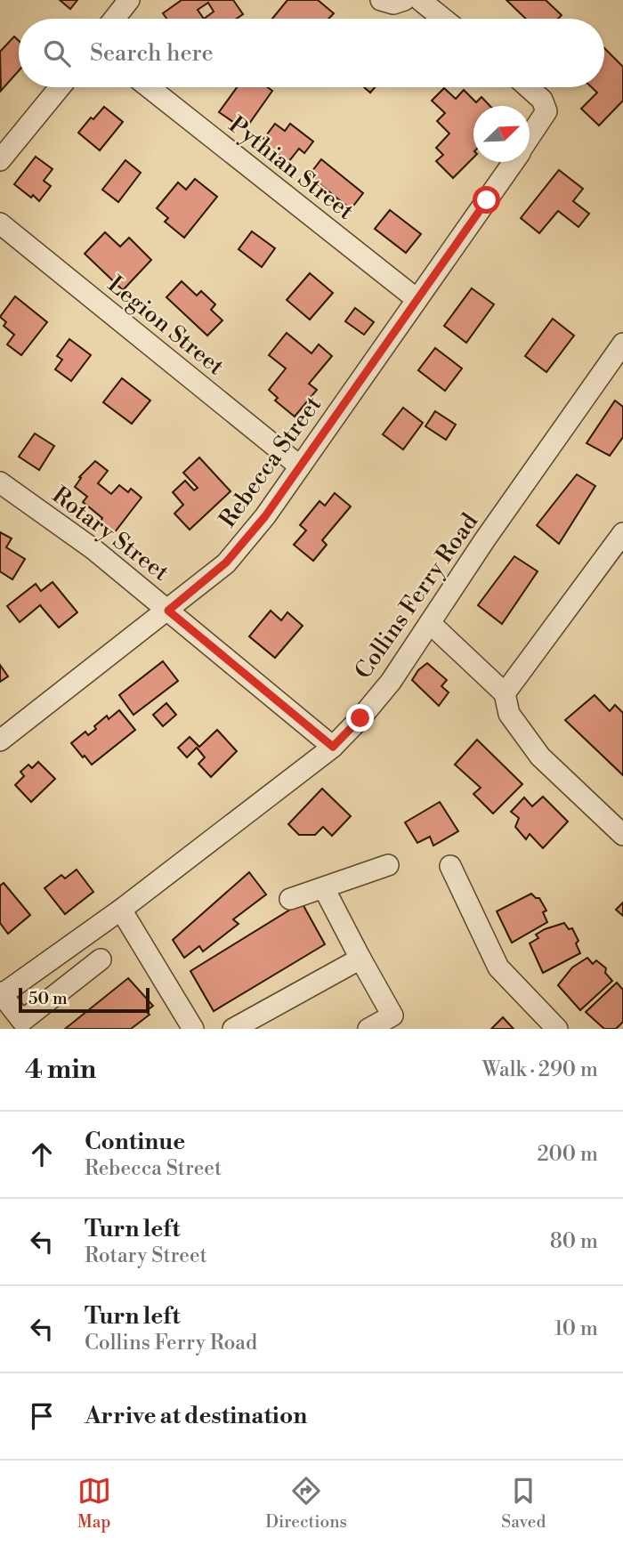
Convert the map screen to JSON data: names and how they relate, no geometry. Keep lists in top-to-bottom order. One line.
{"streets":{"street":["Pythian Street","Legion Street","Rebecca Street","Rotary Street","Collins Ferry Road"]},"crossings":[["Pythian Street","Rebecca Street"],["Legion Street","Rebecca Street"],["Rebecca Street","Rotary Street"],["Rotary Street","Collins Ferry Road"]],"scale_bar":"50 m","north":"top right","page":{"search":"Search here","scale":"50 m","heading":["4 min","Walk · 290 m"],"list":[["Continue","Rebecca Street","200 m"],["Turn left","Rotary Street","80 m"],["Turn left","Collins Ferry Road","10 m"],"Arrive at destination"],"nav":["Map","Directions","Saved"]}}
